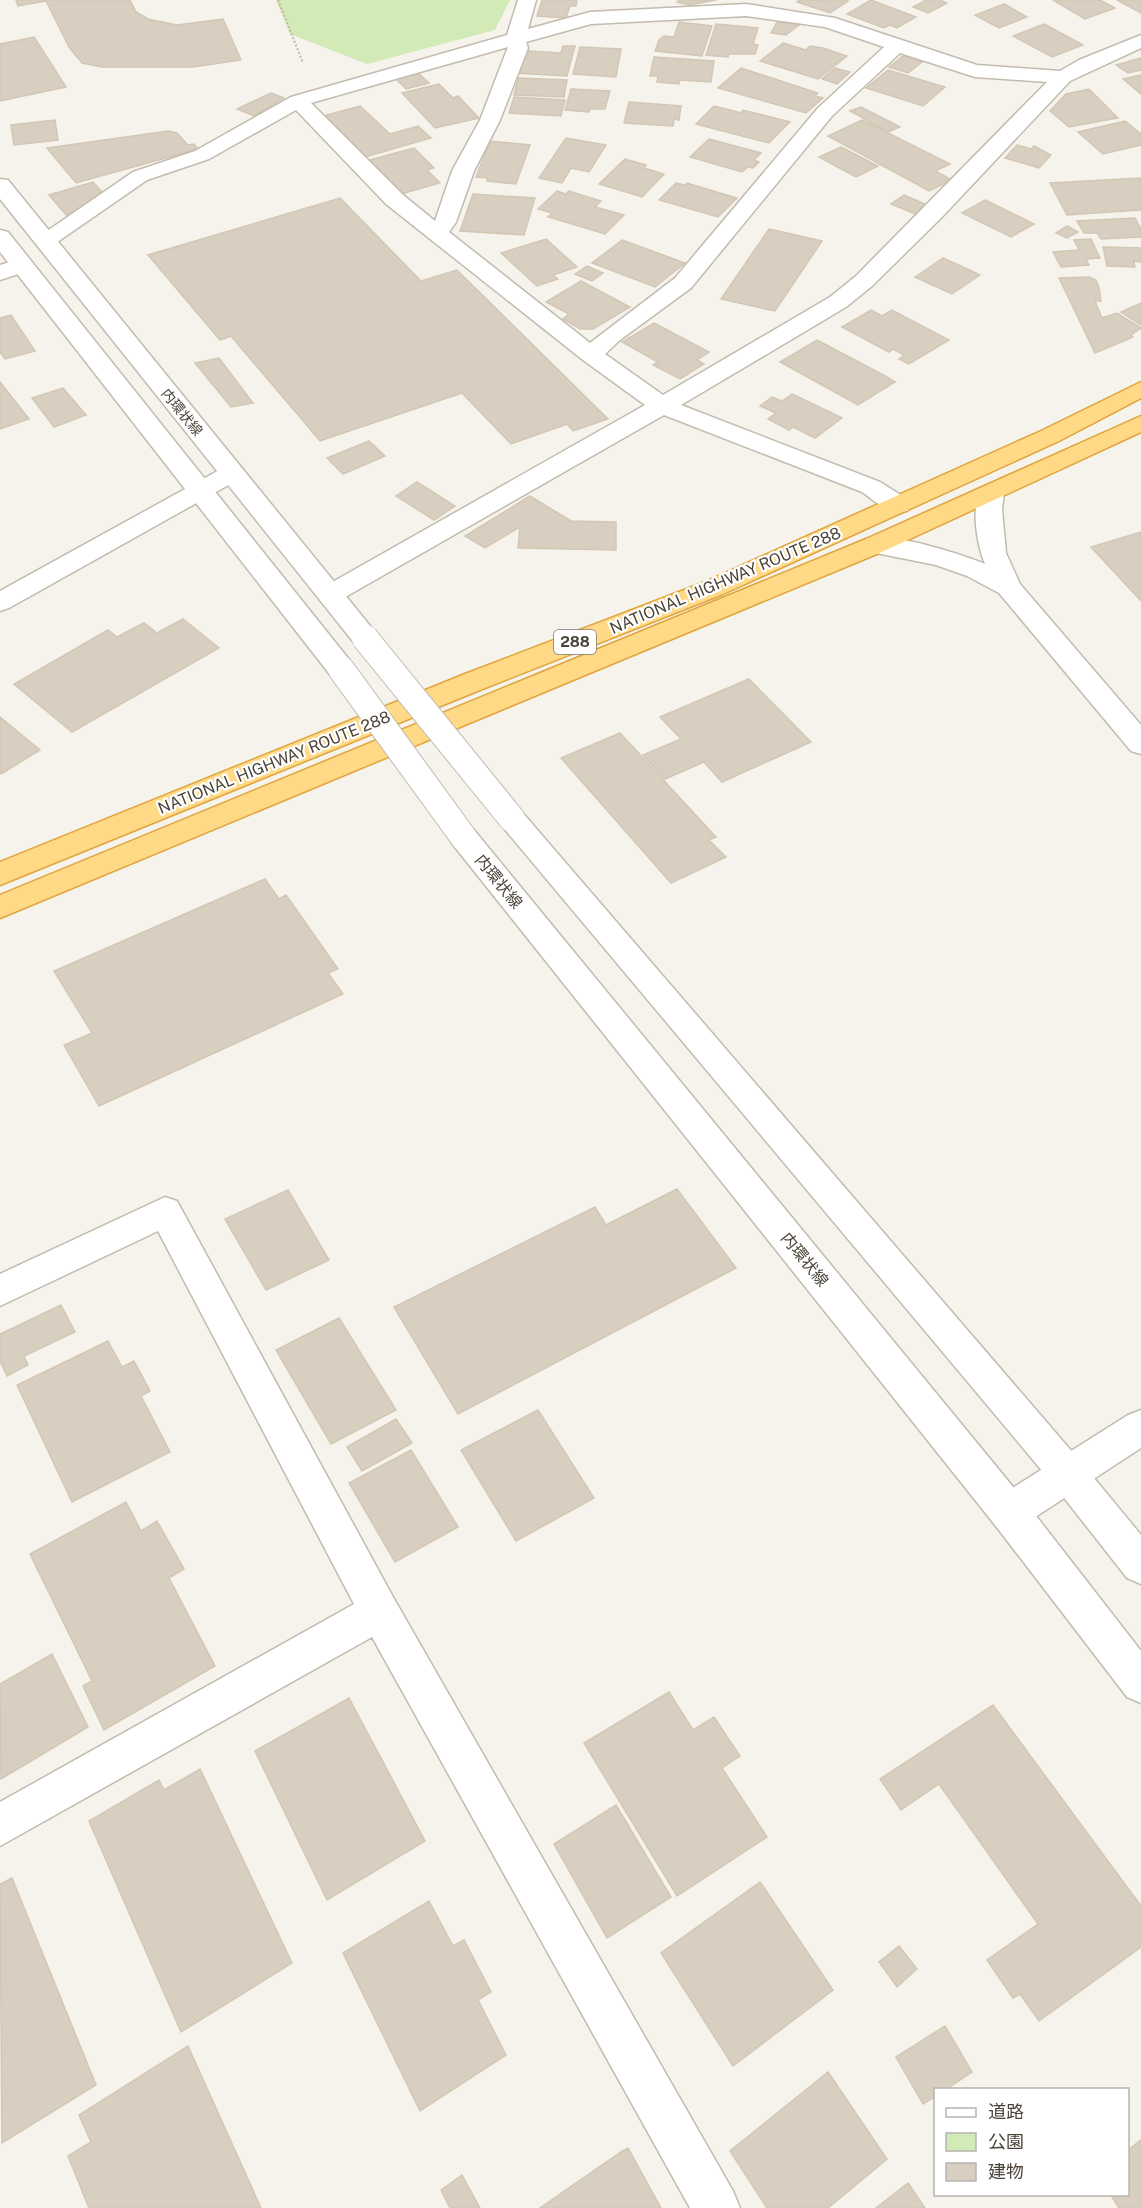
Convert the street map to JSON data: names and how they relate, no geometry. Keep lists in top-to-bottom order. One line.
{"streets":{"highway":["NATIONAL HIGHWAY ROUTE 288","288"],"street":["内環状線"]},"legend":["道路","公園","建物"]}
